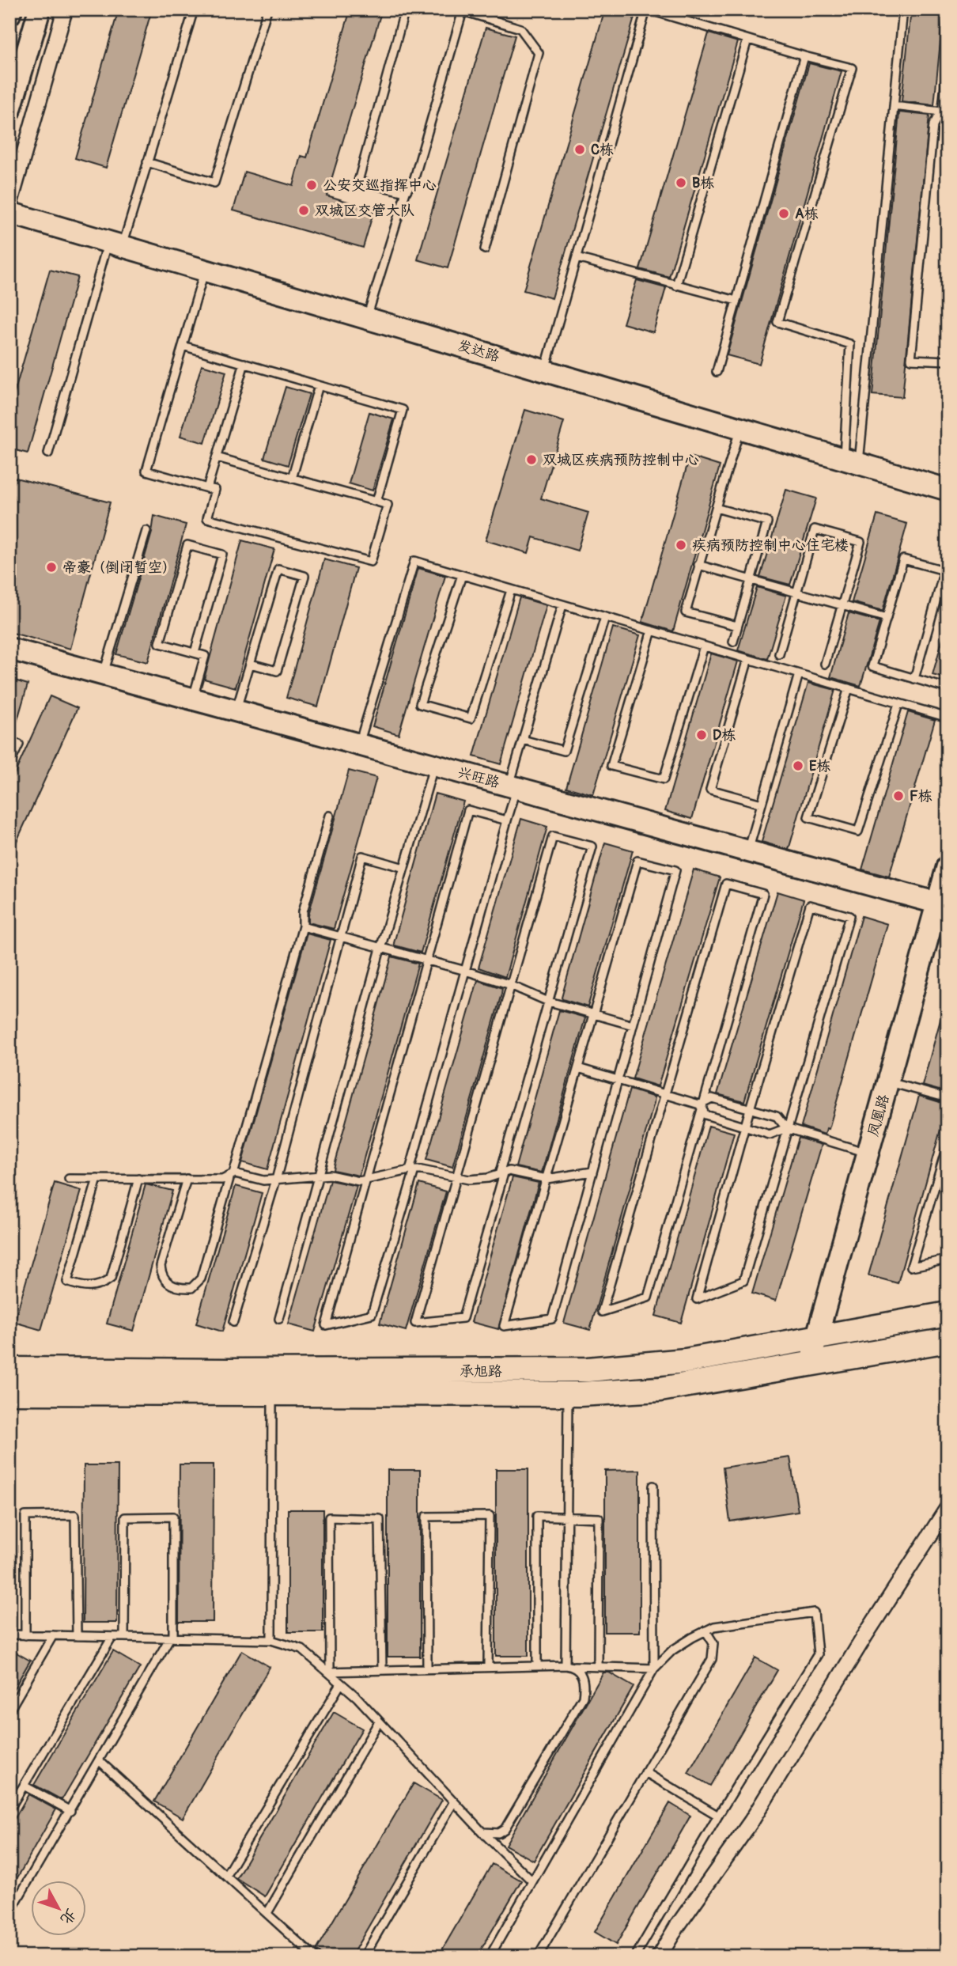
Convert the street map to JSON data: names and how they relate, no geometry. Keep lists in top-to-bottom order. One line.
{"streets":{"main road":["承旭路"],"street":["发达路","兴旺路","凤凰路"]},"crossings":[["兴旺路","凤凰路"],["凤凰路","承旭路"]],"places":["C栋","B栋","公安交巡指挥中心","双城区交管大队","A栋","双城区疾病预防控制中心","疾病预防控制中心住宅楼","帝豪（倒闭暂空）","D栋","E栋","F栋"],"north":"bottom right"}
